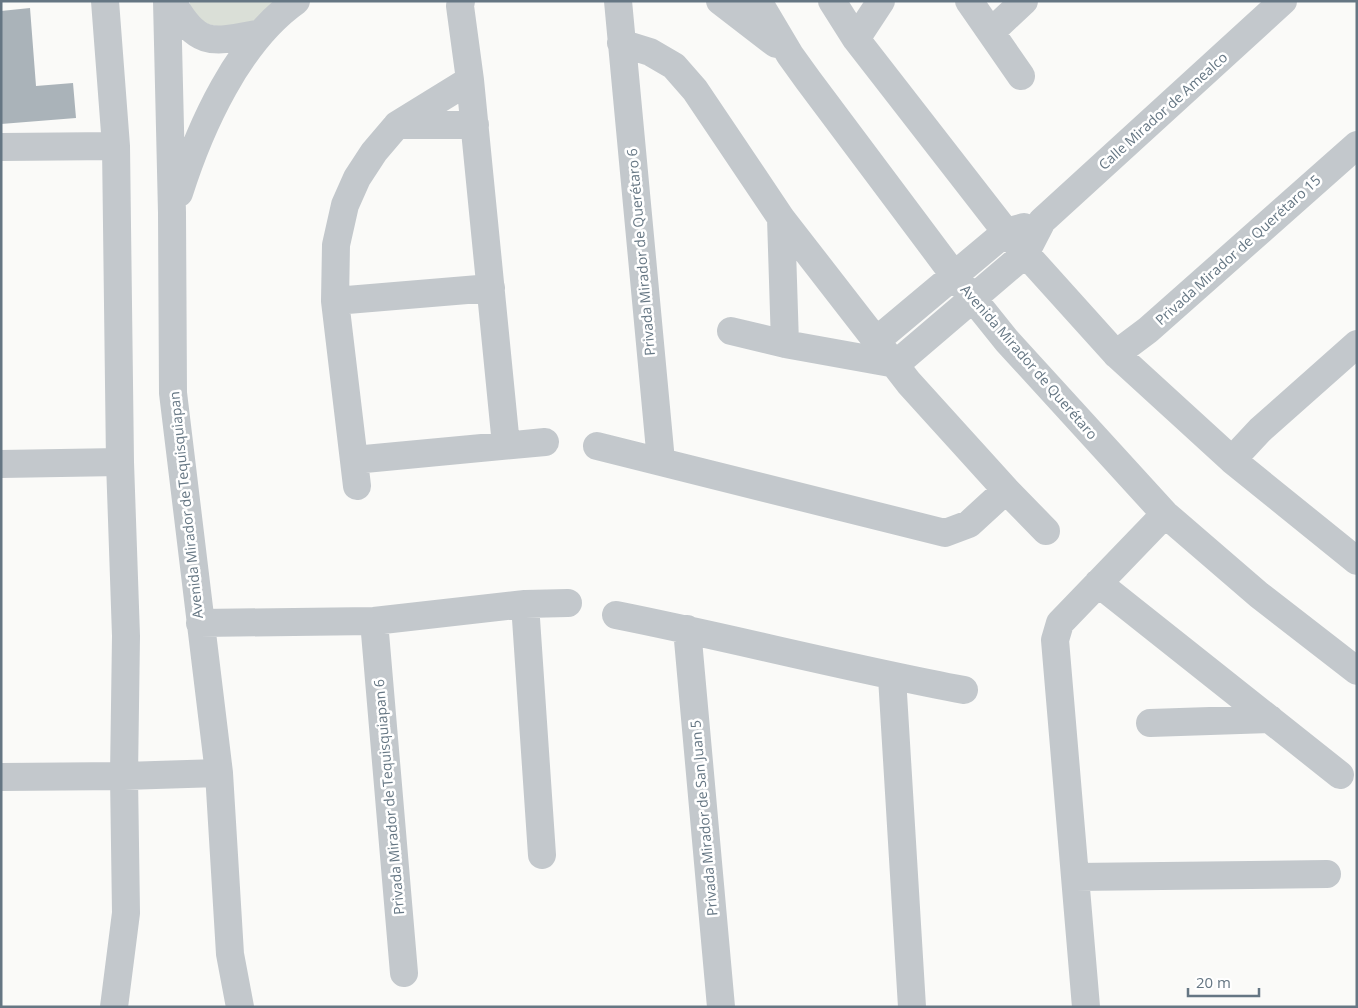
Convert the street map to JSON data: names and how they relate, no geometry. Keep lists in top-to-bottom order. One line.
{"streets":{"street":["Calle Mirador de Amealco","Privada Mirador de Querétaro 15","Privada Mirador de Querétaro 6","Avenida Mirador de Querétaro","Avenida Mirador de Tequisquiapan","Privada Mirador de Tequisquiapan 6","Privada Mirador de San Juan 5"]},"crossings":[["Calle Mirador de Amealco","Avenida Mirador de Querétaro"]],"scale_bar":"20 m"}
